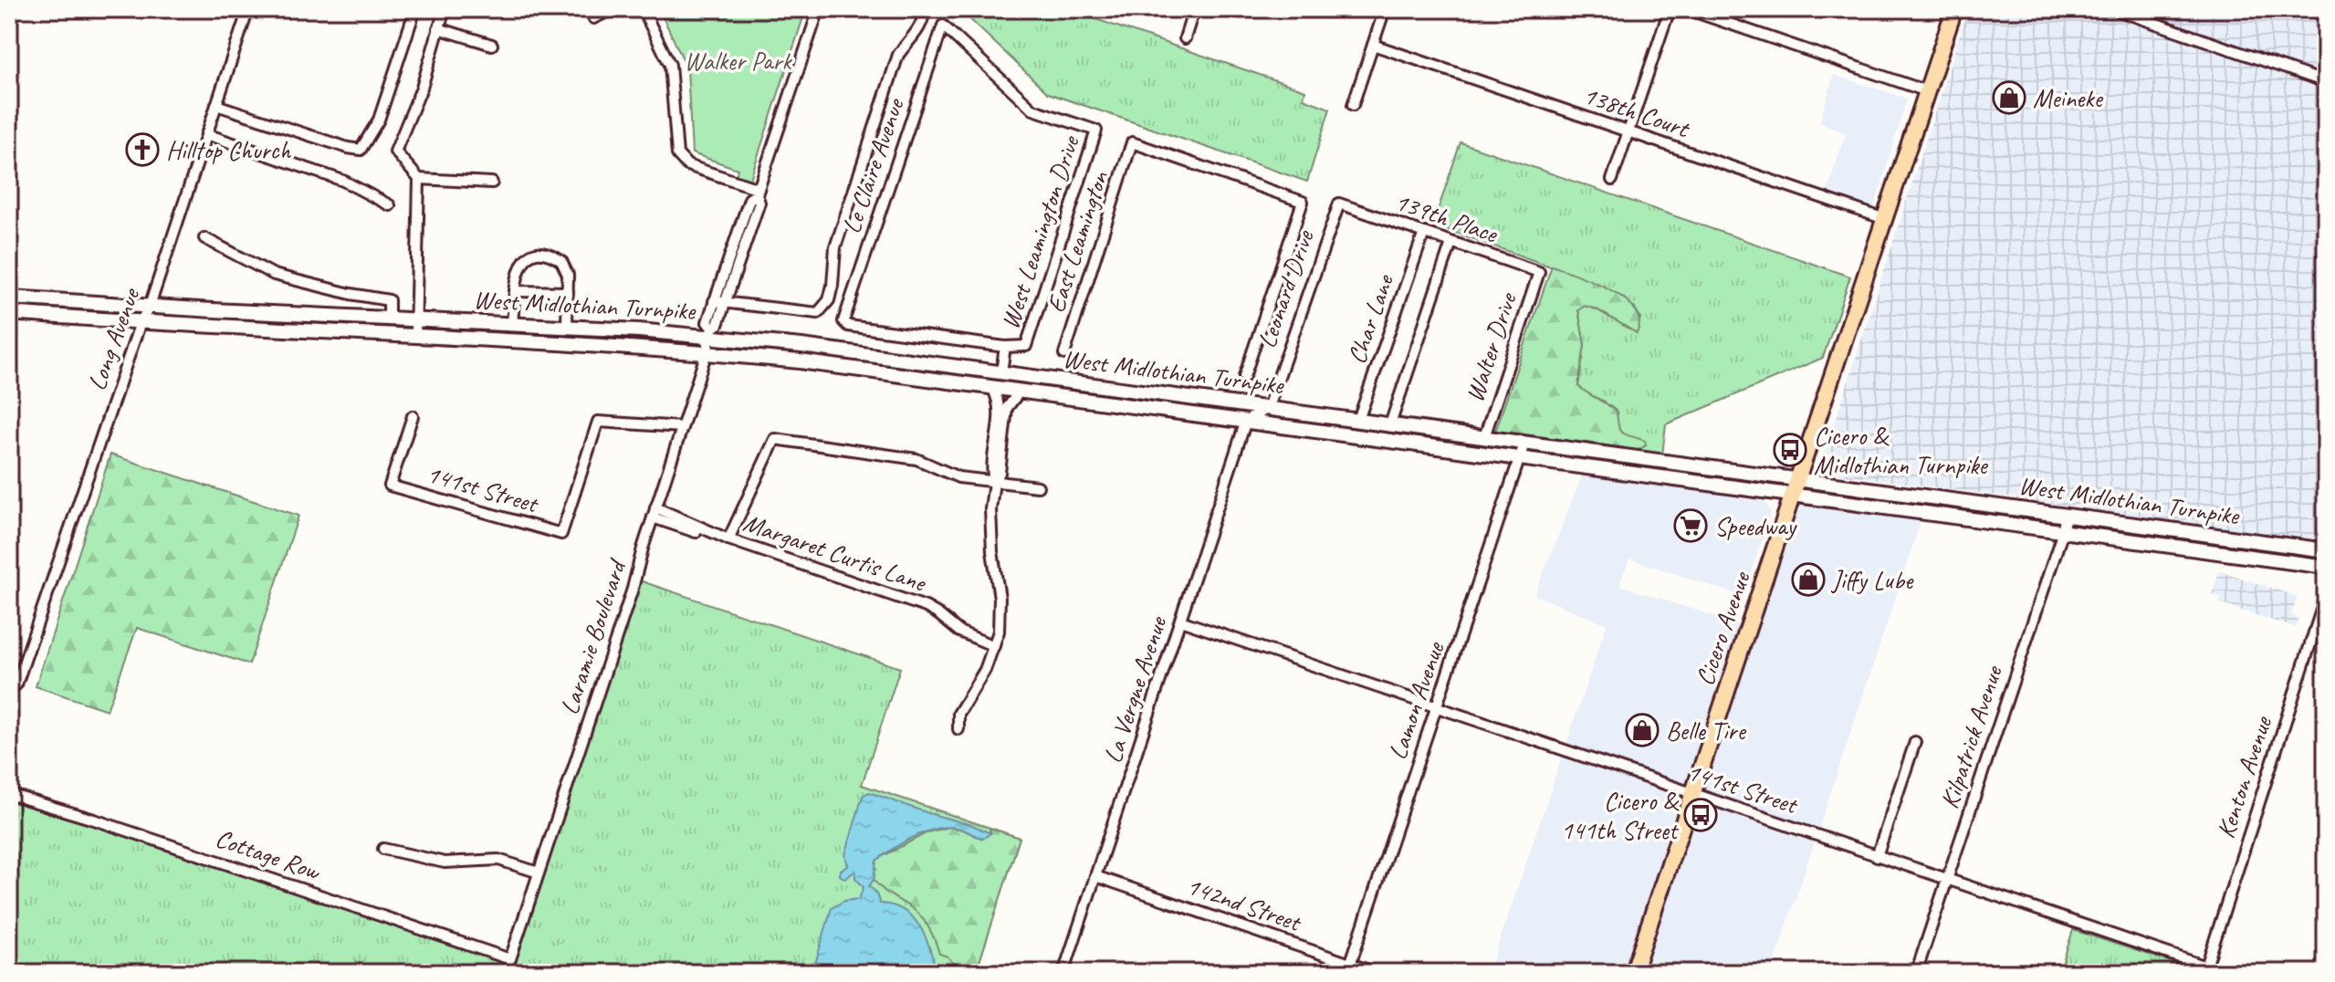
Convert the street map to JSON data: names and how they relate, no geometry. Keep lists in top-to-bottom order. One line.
{"streets":{"main road":["West Midlothian Turnpike","Cicero Avenue"],"street":["138th Court","Le Claire Avenue","139th Place","West Leamington Drive","East Leamington","Leonard Drive","Char Lane","Long Avenue","Walter Drive","141st Street","Margaret Curtis Lane","Laramie Boulevard","La Vergne Avenue","Lamon Avenue","Kilpatrick Avenue","Kenton Avenue","Cottage Row","142nd Street"]},"crossings":[["138th Court","Cicero Avenue"],["Le Claire Avenue","West Leamington Drive"],["139th Place","Leonard Drive"],["139th Place","Char Lane"],["139th Place","Walter Drive"],["West Leamington Drive","West Midlothian Turnpike"],["Leonard Drive","West Midlothian Turnpike"],["West Midlothian Turnpike","Char Lane"],["West Midlothian Turnpike","Long Avenue"],["West Midlothian Turnpike","Walter Drive"],["West Midlothian Turnpike","Cicero Avenue"],["West Midlothian Turnpike","Laramie Boulevard"],["West Midlothian Turnpike","La Vergne Avenue"],["West Midlothian Turnpike","Lamon Avenue"],["West Midlothian Turnpike","Kilpatrick Avenue"],["141st Street","Cicero Avenue"],["141st Street","Laramie Boulevard"],["141st Street","La Vergne Avenue"],["141st Street","Lamon Avenue"],["141st Street","Kilpatrick Avenue"],["141st Street","Kenton Avenue"],["Margaret Curtis Lane","Laramie Boulevard"],["Laramie Boulevard","Cottage Row"],["La Vergne Avenue","142nd Street"],["Lamon Avenue","142nd Street"]],"parks":["Walker Park"],"places":{"shop":["Meineke","Jiffy Lube","Belle Tire"],"church":["Hilltop Church"],"bus stop":["Cicero & Midlothian Turnpike","Cicero & 141th Street"],"supermarket":["Speedway"]}}
